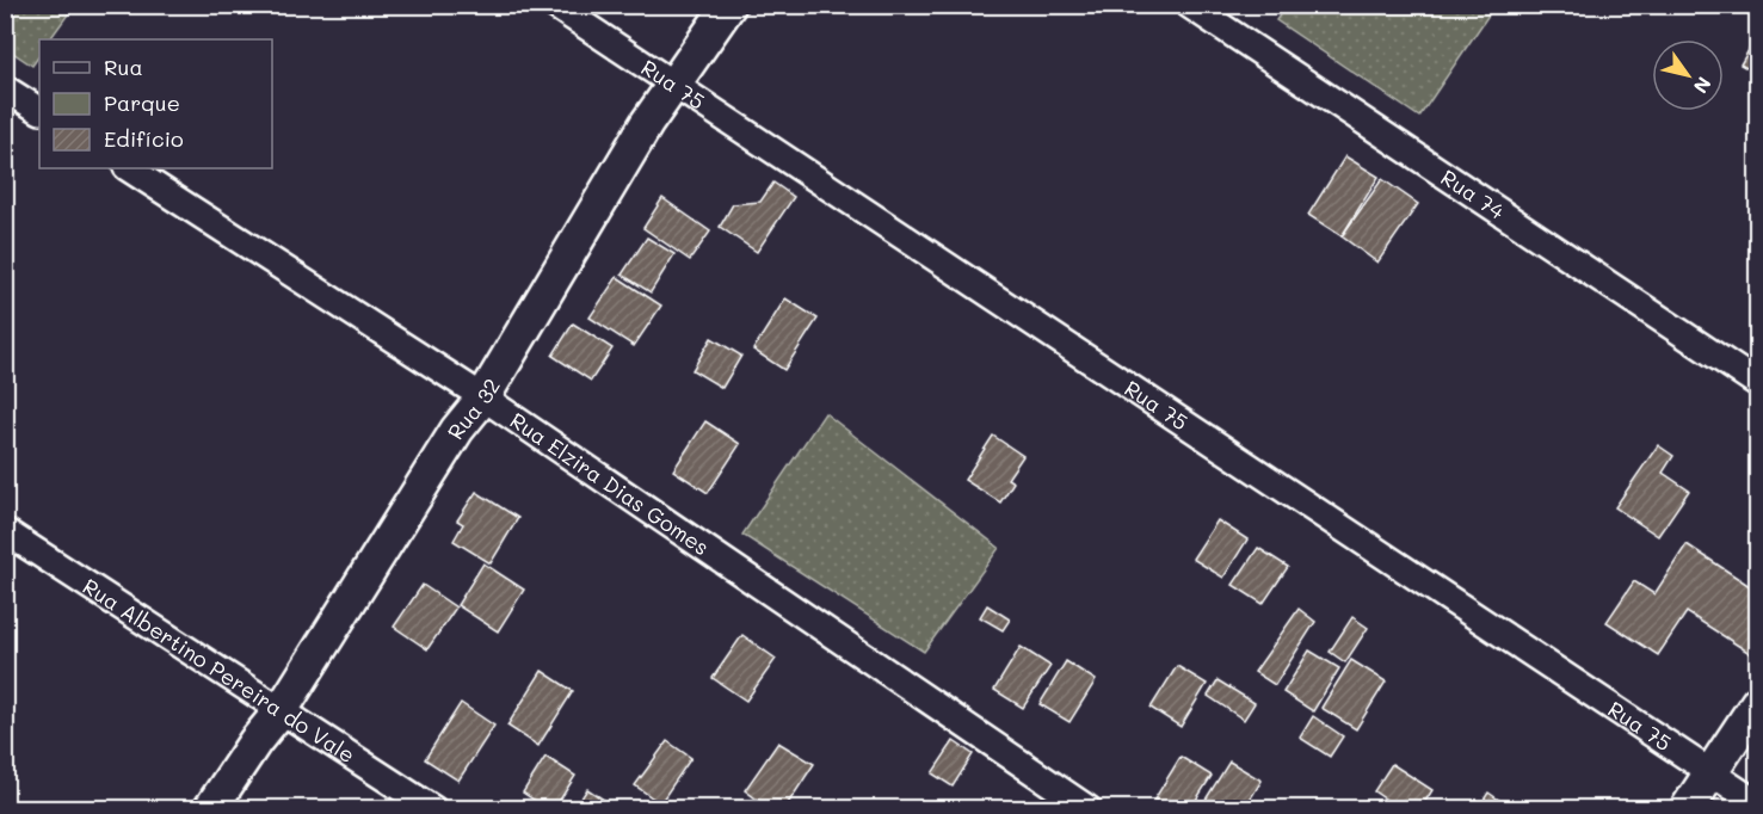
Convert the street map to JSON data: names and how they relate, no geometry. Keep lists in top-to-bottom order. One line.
{"streets":{"main road":["Rua 32"],"street":["Rua 75","Rua 74","Rua Elzira Dias Gomes","Rua Albertino Pereira do Vale"]},"crossings":[["Rua 75","Rua 32"],["Rua 32","Rua Elzira Dias Gomes"],["Rua 32","Rua Albertino Pereira do Vale"]],"legend":["Rua","Parque","Edifício"],"north":"bottom right"}
